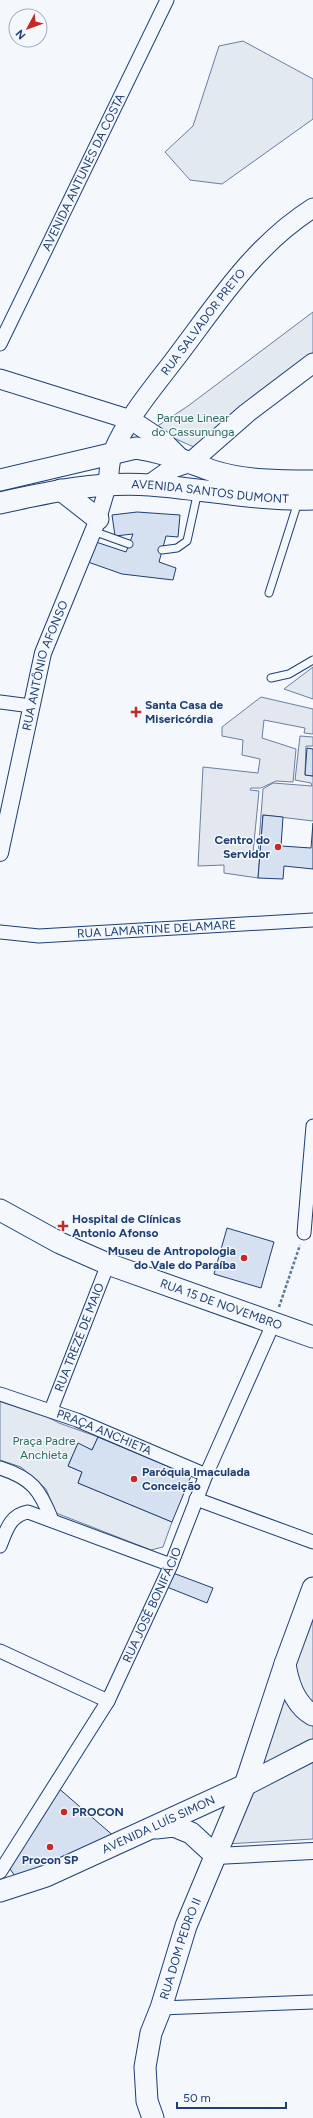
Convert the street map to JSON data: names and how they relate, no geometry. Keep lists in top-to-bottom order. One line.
{"streets":{"main road":["RUA SALVADOR PRETO","AVENIDA SANTOS DUMONT","RUA 15 DE NOVEMBRO","AVENIDA LUÍS SIMON","RUA DOM PEDRO II"],"street":["AVENIDA ANTUNES DA COSTA","RUA ANTÔNIO AFONSO","RUA LAMARTINE DELAMARE","RUA TREZE DE MAIO","PRAÇA ANCHIETA","RUA JOSÉ BONIFÁCIO"]},"crossings":[["RUA SALVADOR PRETO","AVENIDA SANTOS DUMONT"],["AVENIDA SANTOS DUMONT","RUA ANTÔNIO AFONSO"],["RUA 15 DE NOVEMBRO","RUA TREZE DE MAIO"],["RUA 15 DE NOVEMBRO","RUA JOSÉ BONIFÁCIO"],["RUA TREZE DE MAIO","PRAÇA ANCHIETA"],["PRAÇA ANCHIETA","RUA JOSÉ BONIFÁCIO"],["AVENIDA LUÍS SIMON","RUA DOM PEDRO II"]],"parks":["Parque Linear do Cassununga","Praça Padre Anchieta"],"places":{"health":["Santa Casa de Misericórdia","Hospital de Clínicas Antonio Afonso"],"other":["Centro do Servidor","Museu de Antropologia do Vale do Paraíba","Paróquia Imaculada Conceição","PROCON","Procon SP"]},"scale_bar":"50 m","north":"bottom left"}
